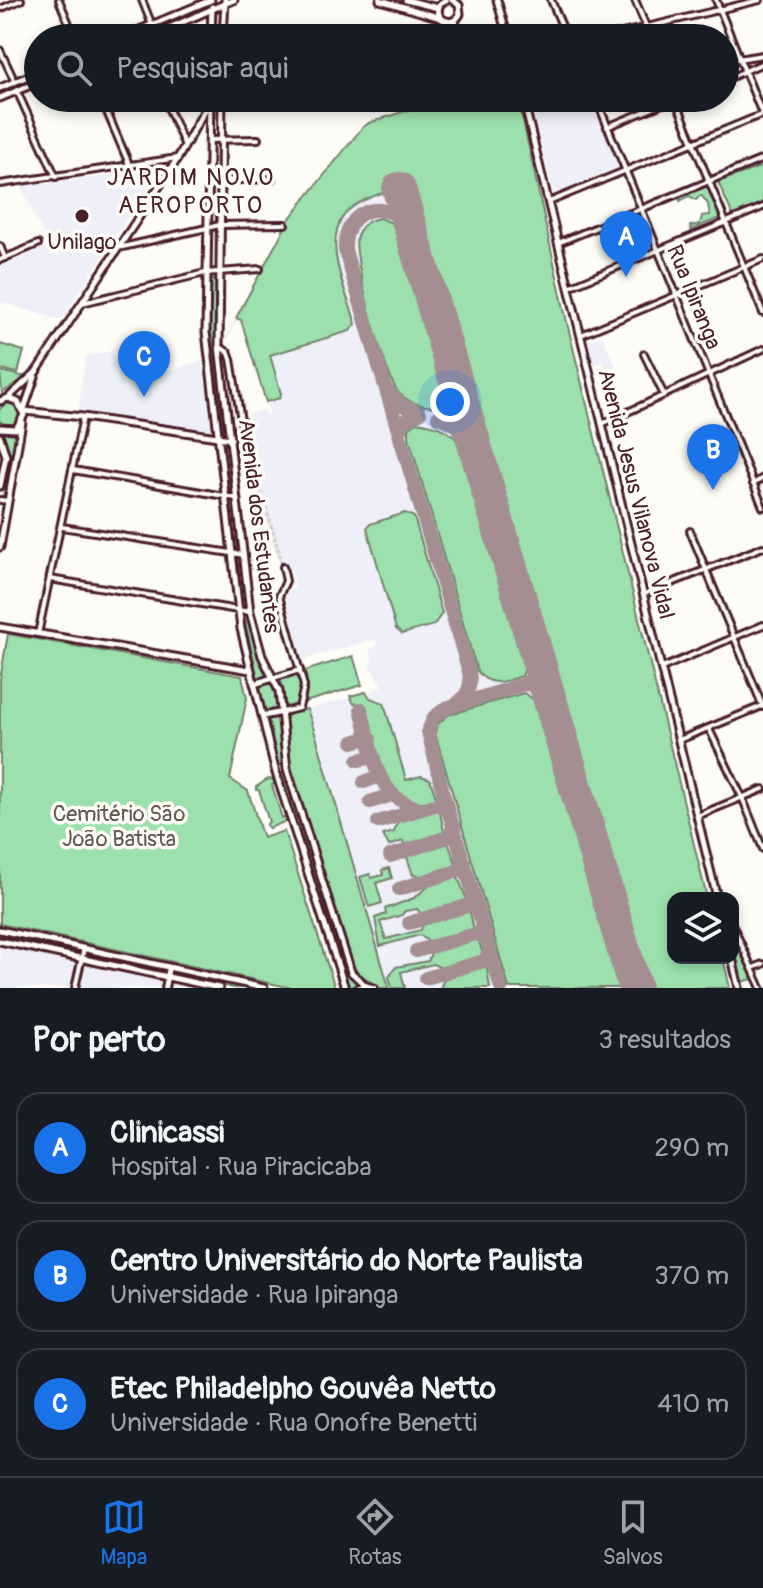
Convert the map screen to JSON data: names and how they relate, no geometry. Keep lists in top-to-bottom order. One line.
{"streets":{"main road":["Avenida Jesus Vilanova Vidal","Avenida dos Estudantes"],"street":["Rua Ipiranga"]},"districts":["JARDIM NOVO AEROPORTO"],"parks":["Cemitério São João Batista"],"places":["Unilago"],"page":{"search":"Pesquisar aqui","pins":["A","C","B"],"heading":["Por perto","3 resultados"],"list":[{"mark":"A","name":"Clinicassi","note":"Hospital · Rua Piracicaba","value":"290 m"},{"mark":"B","name":"Centro Universitário do Norte Paulista","note":"Universidade · Rua Ipiranga","value":"370 m"},{"mark":"C","name":"Etec Philadelpho Gouvêa Netto","note":"Universidade · Rua Onofre Benetti","value":"410 m"}],"nav":["Mapa","Rotas","Salvos"]}}
